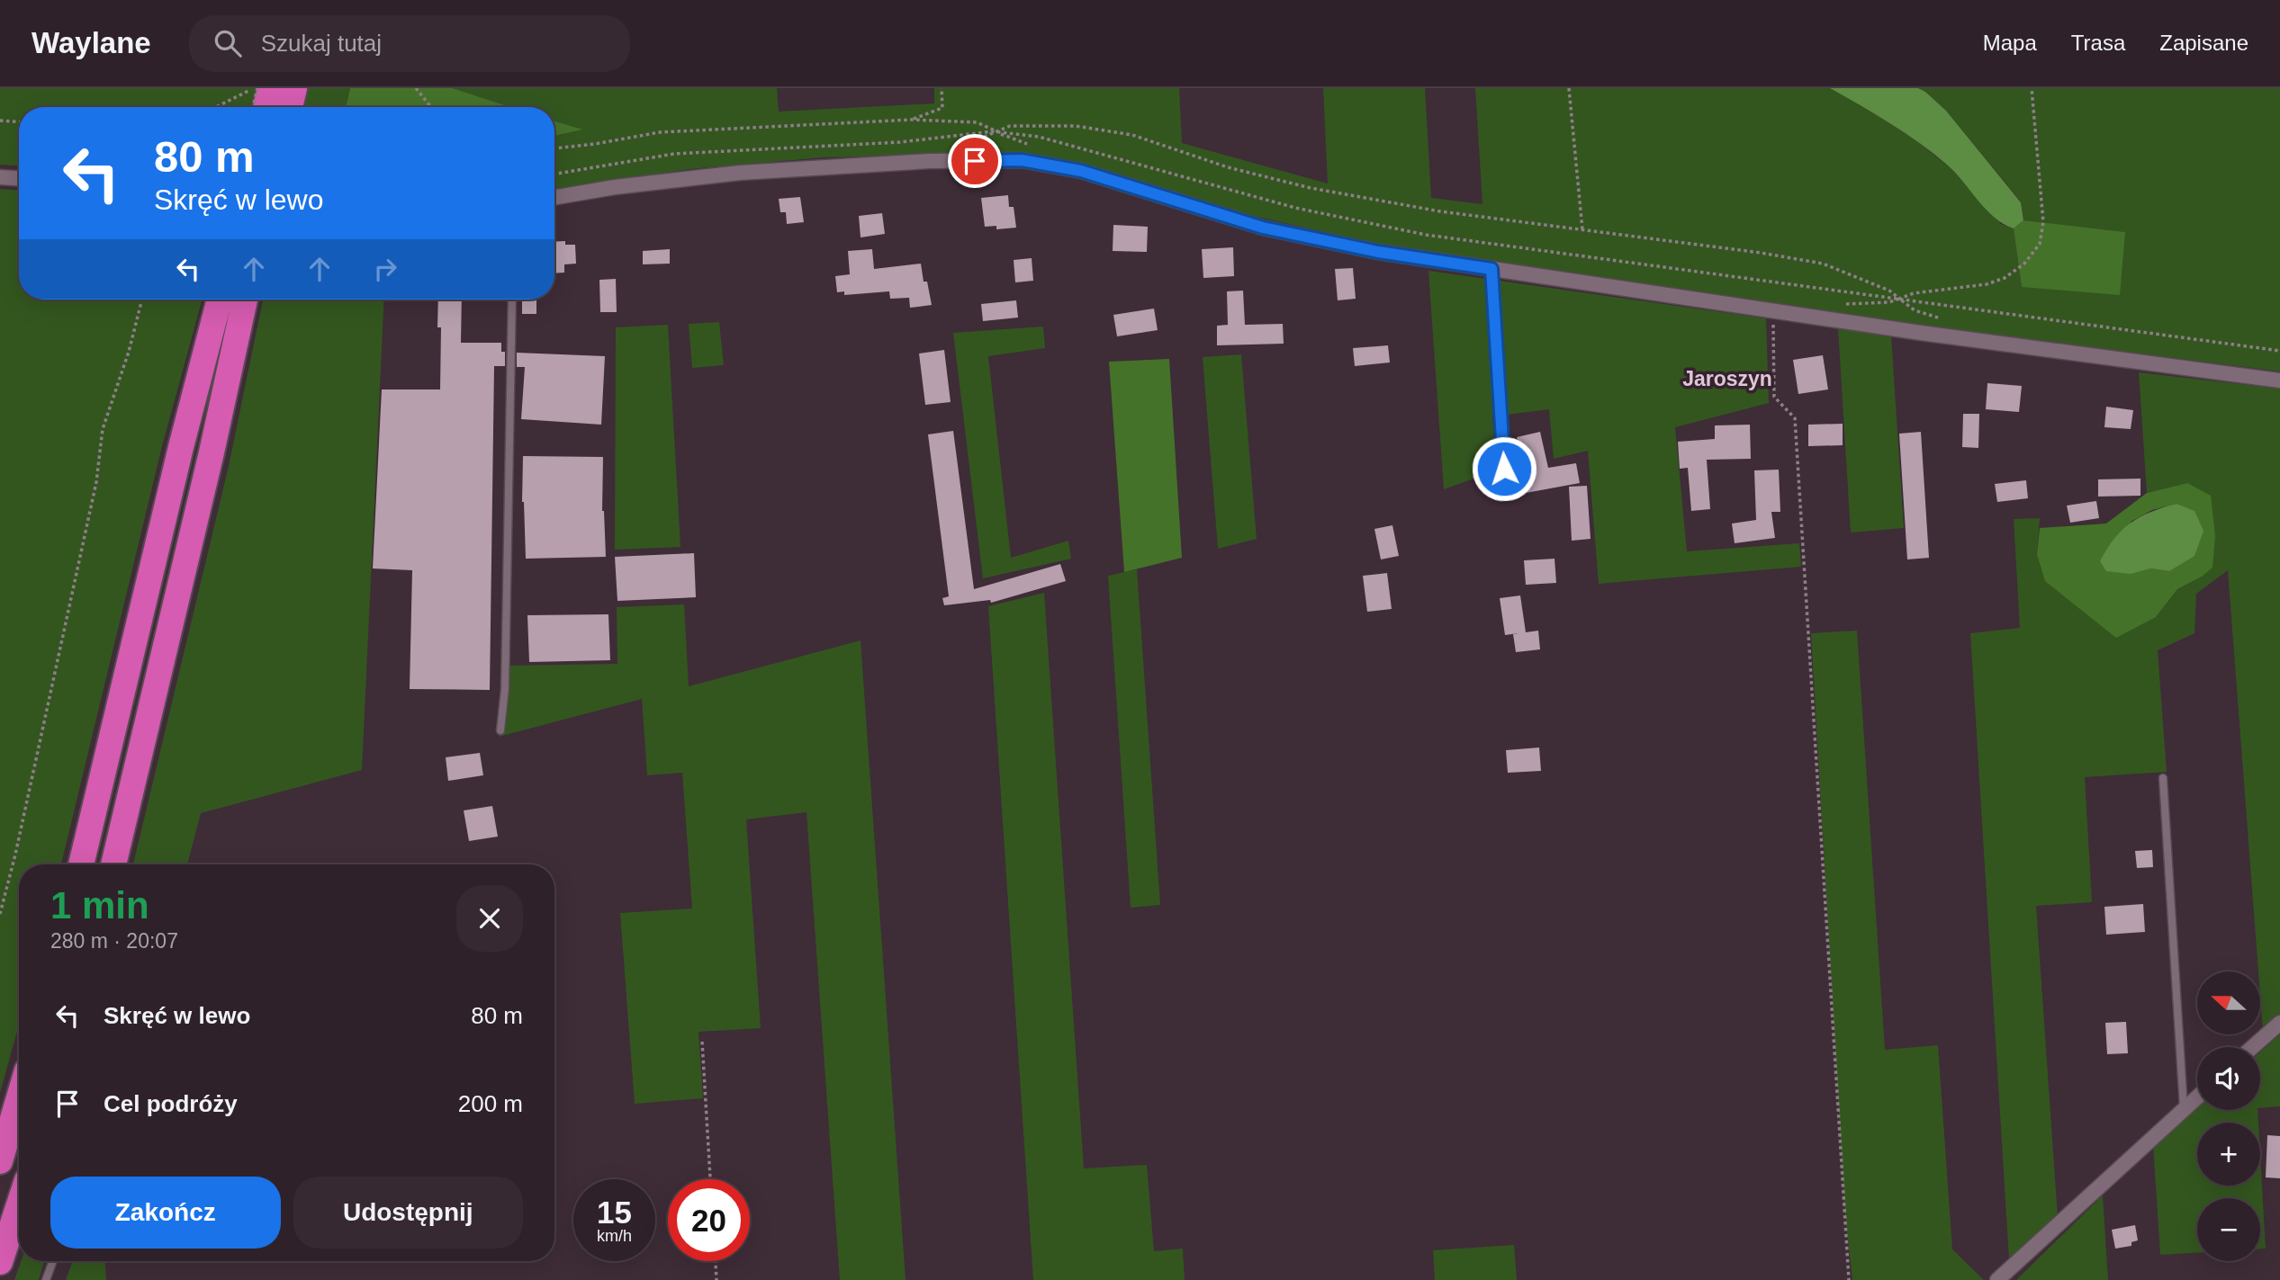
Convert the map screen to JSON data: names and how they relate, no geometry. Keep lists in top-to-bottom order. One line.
{"districts":["Jaroszyn"],"north":"left","page":{"header":"Waylane","search":"Szukaj tutaj","nav":["Mapa","Trasa","Zapisane"],"turn":["80 m","Skręć w lewo"],"heading":["1 min","280 m · 20:07"],"map_buttons":["+","−"],"list":[{"name":"Skręć w lewo","value":"80 m"},{"name":"Cel podróży","value":"200 m"}],"buttons":["Zakończ","Udostępnij"],"speed":"15 km/h","limit":"20"}}
